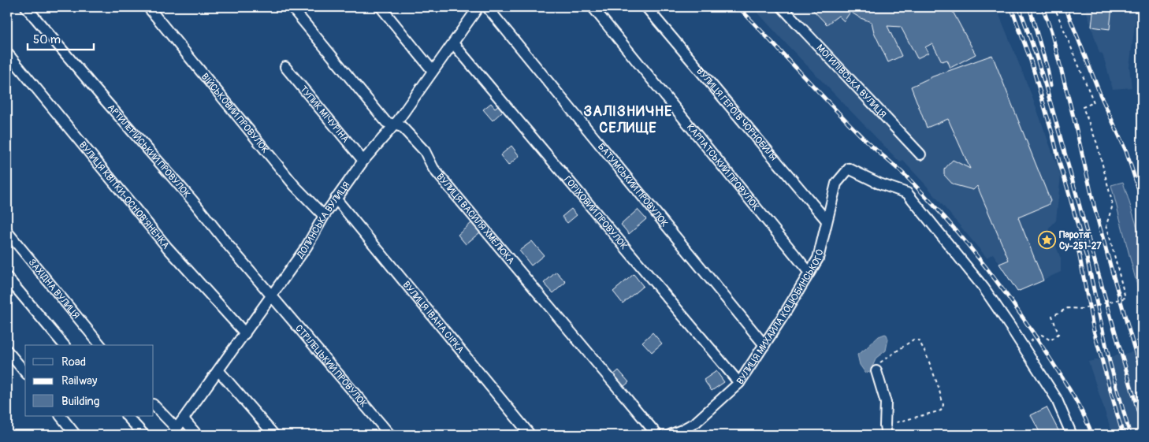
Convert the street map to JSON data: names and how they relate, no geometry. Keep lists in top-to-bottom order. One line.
{"streets":{"street":["МОГИЛІВСЬКА ВУЛИЦЯ","ВІЙСЬКОВИЙ ПРОВУЛОК","ТУПИК МІЧУРІНА","ВУЛИЦЯ ГЕРОЇВ ЧОРНОБИЛЯ","АРТИЛЕРІЙСЬКИЙ ПРОВУЛОК","КАРПАТСЬКИЙ ПРОВУЛОК","БАТУМСЬКИЙ ПРОВУЛОК","ВУЛИЦЯ КВІТКИ-ОСНОВ'ЯНЕНКА","ГОРІХОВИЙ ПРОВУЛОК","ВУЛИЦЯ ВАСИЛЯ ХМЕЛЮКА","ДОЛИНСЬКА ВУЛИЦЯ","ЗАХІДНА ВУЛИЦЯ","ВУЛИЦЯ МИХАЙЛА КОЦЮБИНСЬКОГО","ВУЛИЦЯ ІВАНА СІРКА","СТРІЛЕЦЬКИЙ ПРОВУЛОК"]},"crossings":[["ВІЙСЬКОВИЙ ПРОВУЛОК","ДОЛИНСЬКА ВУЛИЦЯ"],["ТУПИК МІЧУРІНА","ДОЛИНСЬКА ВУЛИЦЯ"],["ВУЛИЦЯ ГЕРОЇВ ЧОРНОБИЛЯ","ВУЛИЦЯ МИХАЙЛА КОЦЮБИНСЬКОГО"],["АРТИЛЕРІЙСЬКИЙ ПРОВУЛОК","ДОЛИНСЬКА ВУЛИЦЯ"],["АРТИЛЕРІЙСЬКИЙ ПРОВУЛОК","СТРІЛЕЦЬКИЙ ПРОВУЛОК"],["КАРПАТСЬКИЙ ПРОВУЛОК","ВУЛИЦЯ МИХАЙЛА КОЦЮБИНСЬКОГО"],["БАТУМСЬКИЙ ПРОВУЛОК","ВУЛИЦЯ МИХАЙЛА КОЦЮБИНСЬКОГО"],["ВУЛИЦЯ КВІТКИ-ОСНОВ'ЯНЕНКА","ДОЛИНСЬКА ВУЛИЦЯ"],["ГОРІХОВИЙ ПРОВУЛОК","ДОЛИНСЬКА ВУЛИЦЯ"],["ГОРІХОВИЙ ПРОВУЛОК","ВУЛИЦЯ МИХАЙЛА КОЦЮБИНСЬКОГО"],["ВУЛИЦЯ ВАСИЛЯ ХМЕЛЮКА","ДОЛИНСЬКА ВУЛИЦЯ"],["ДОЛИНСЬКА ВУЛИЦЯ","ВУЛИЦЯ ІВАНА СІРКА"],["ДОЛИНСЬКА ВУЛИЦЯ","СТРІЛЕЦЬКИЙ ПРОВУЛОК"]],"districts":["ЗАЛІЗНИЧНЕ СЕЛИЩЕ"],"places":{"place":["Паротяг Су-251-27"]},"legend":["Road","Railway","Building"],"scale_bar":"50 m"}
